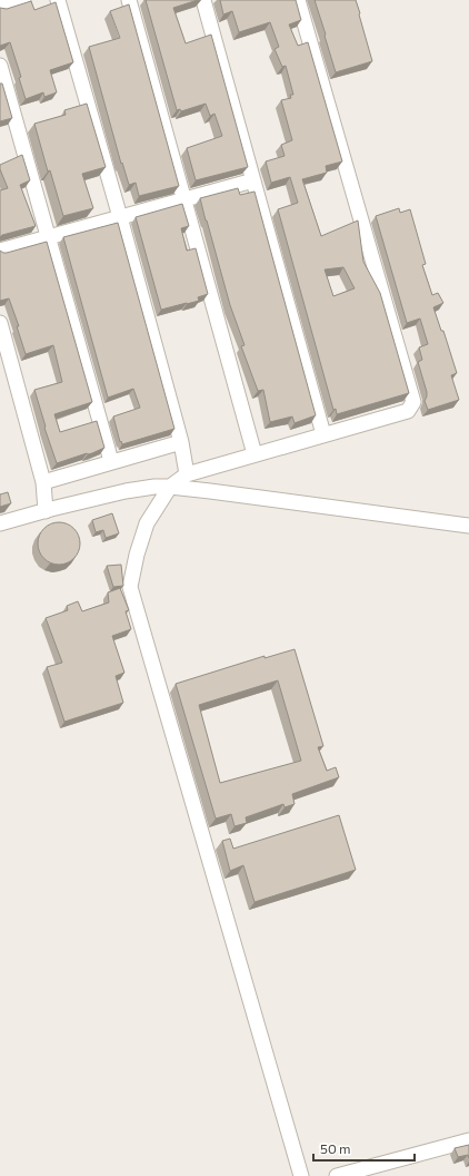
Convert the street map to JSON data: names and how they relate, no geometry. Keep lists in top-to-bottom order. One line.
{"scale_bar":"50 m"}
